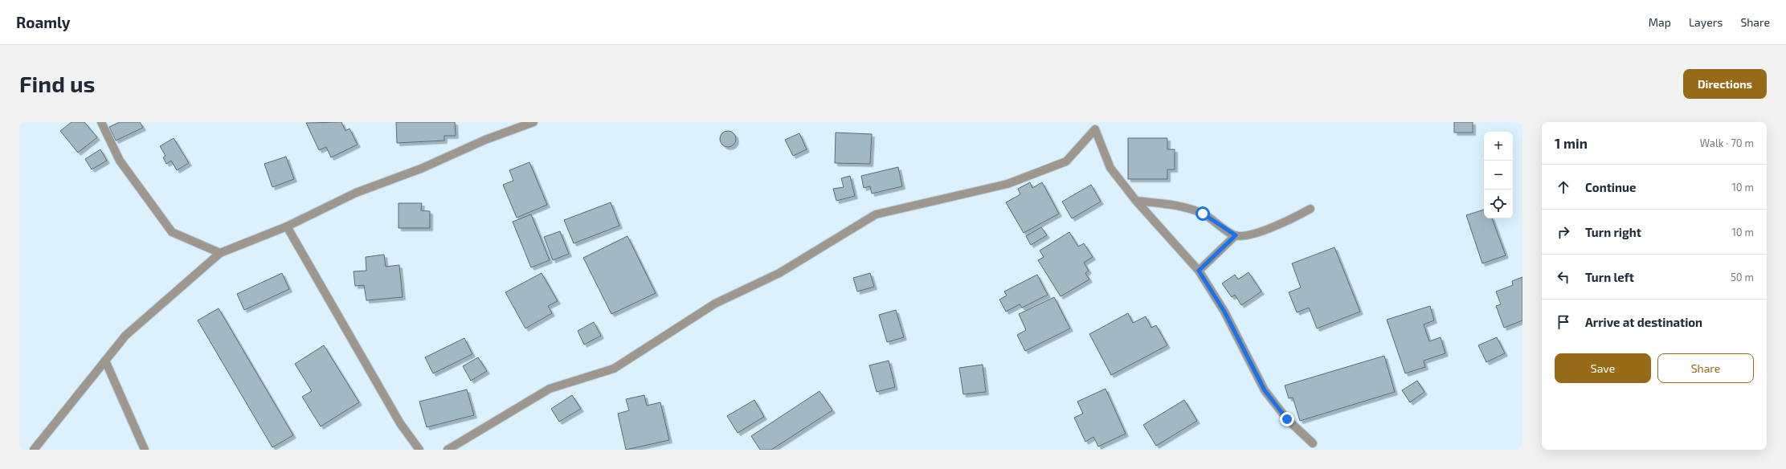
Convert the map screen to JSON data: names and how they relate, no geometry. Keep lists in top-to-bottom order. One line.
{"page":{"header":"Roamly","nav":["Map","Layers","Share"],"buttons":["Directions",["Save","Share"]],"title":"Find us","heading":["1 min","Walk · 70 m"],"map_buttons":["+","−"],"list":[["Continue","10 m"],["Turn right","10 m"],["Turn left","50 m"],"Arrive at destination"]}}
